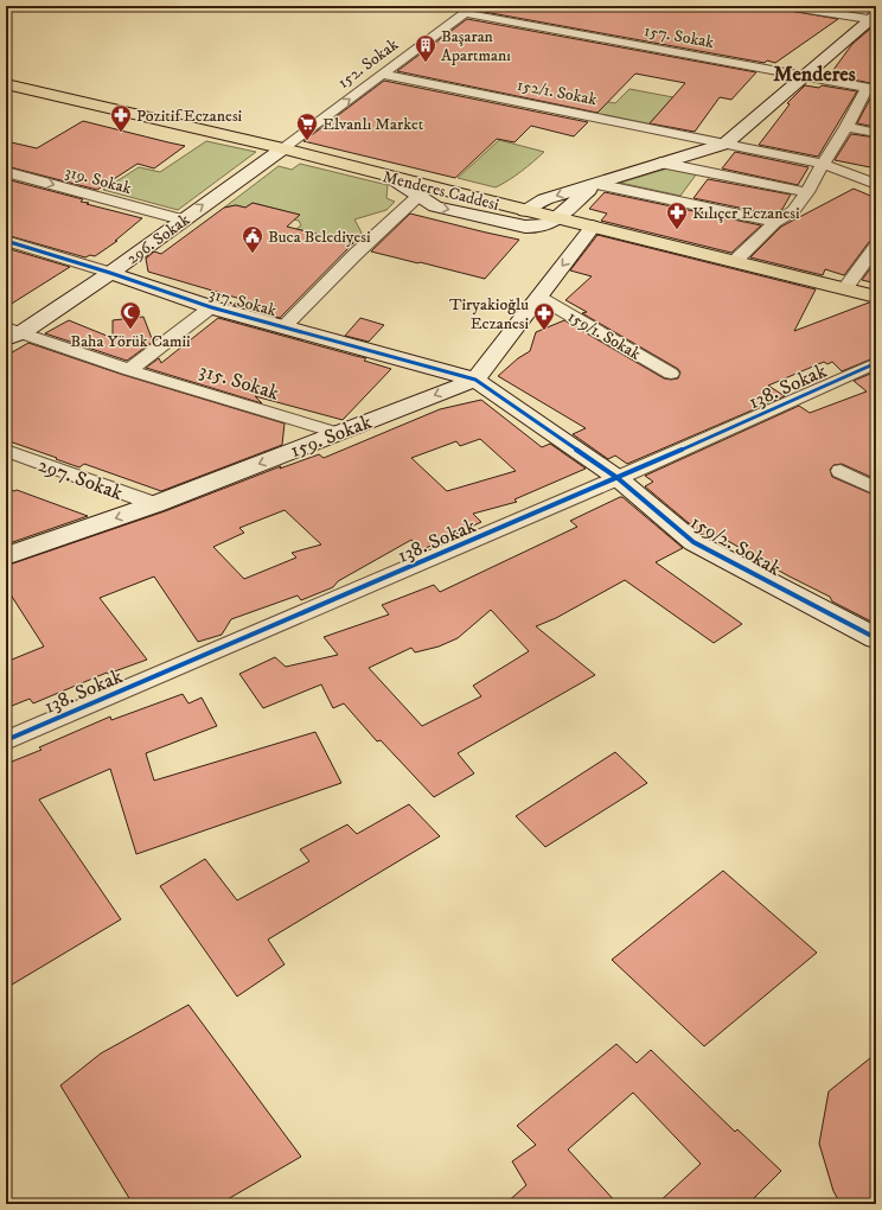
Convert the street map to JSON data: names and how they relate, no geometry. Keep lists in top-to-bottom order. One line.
{"streets":{"main road":["Menderes Caddesi"],"street":["157. Sokak","152. Sokak","152/1. Sokak","319. Sokak","296. Sokak","317. Sokak","159/1. Sokak","315. Sokak","138. Sokak","159. Sokak","297. Sokak","159/2. Sokak"]},"crossings":[["157. Sokak","152. Sokak"],["152. Sokak","152/1. Sokak"],["152. Sokak","Menderes Caddesi"],["152. Sokak","296. Sokak"],["319. Sokak","296. Sokak"],["Menderes Caddesi","296. Sokak"],["296. Sokak","317. Sokak"],["296. Sokak","315. Sokak"],["317. Sokak","159. Sokak"],["317. Sokak","159/2. Sokak"],["315. Sokak","159. Sokak"],["138. Sokak","159/2. Sokak"],["159. Sokak","297. Sokak"],["159. Sokak","159/2. Sokak"]],"one_way":["319. Sokak"],"districts":["Menderes"],"places":{"building":["Başaran Apartmanı"],"pharmacy":["Pozitif Eczanesi","Kılıçer Eczanesi","Tiryakioğlu Eczanesi"],"supermarket":["Elvanlı Market"],"public building":["Buca Belediyesi"],"mosque":["Baha Yörük Camii"]}}
